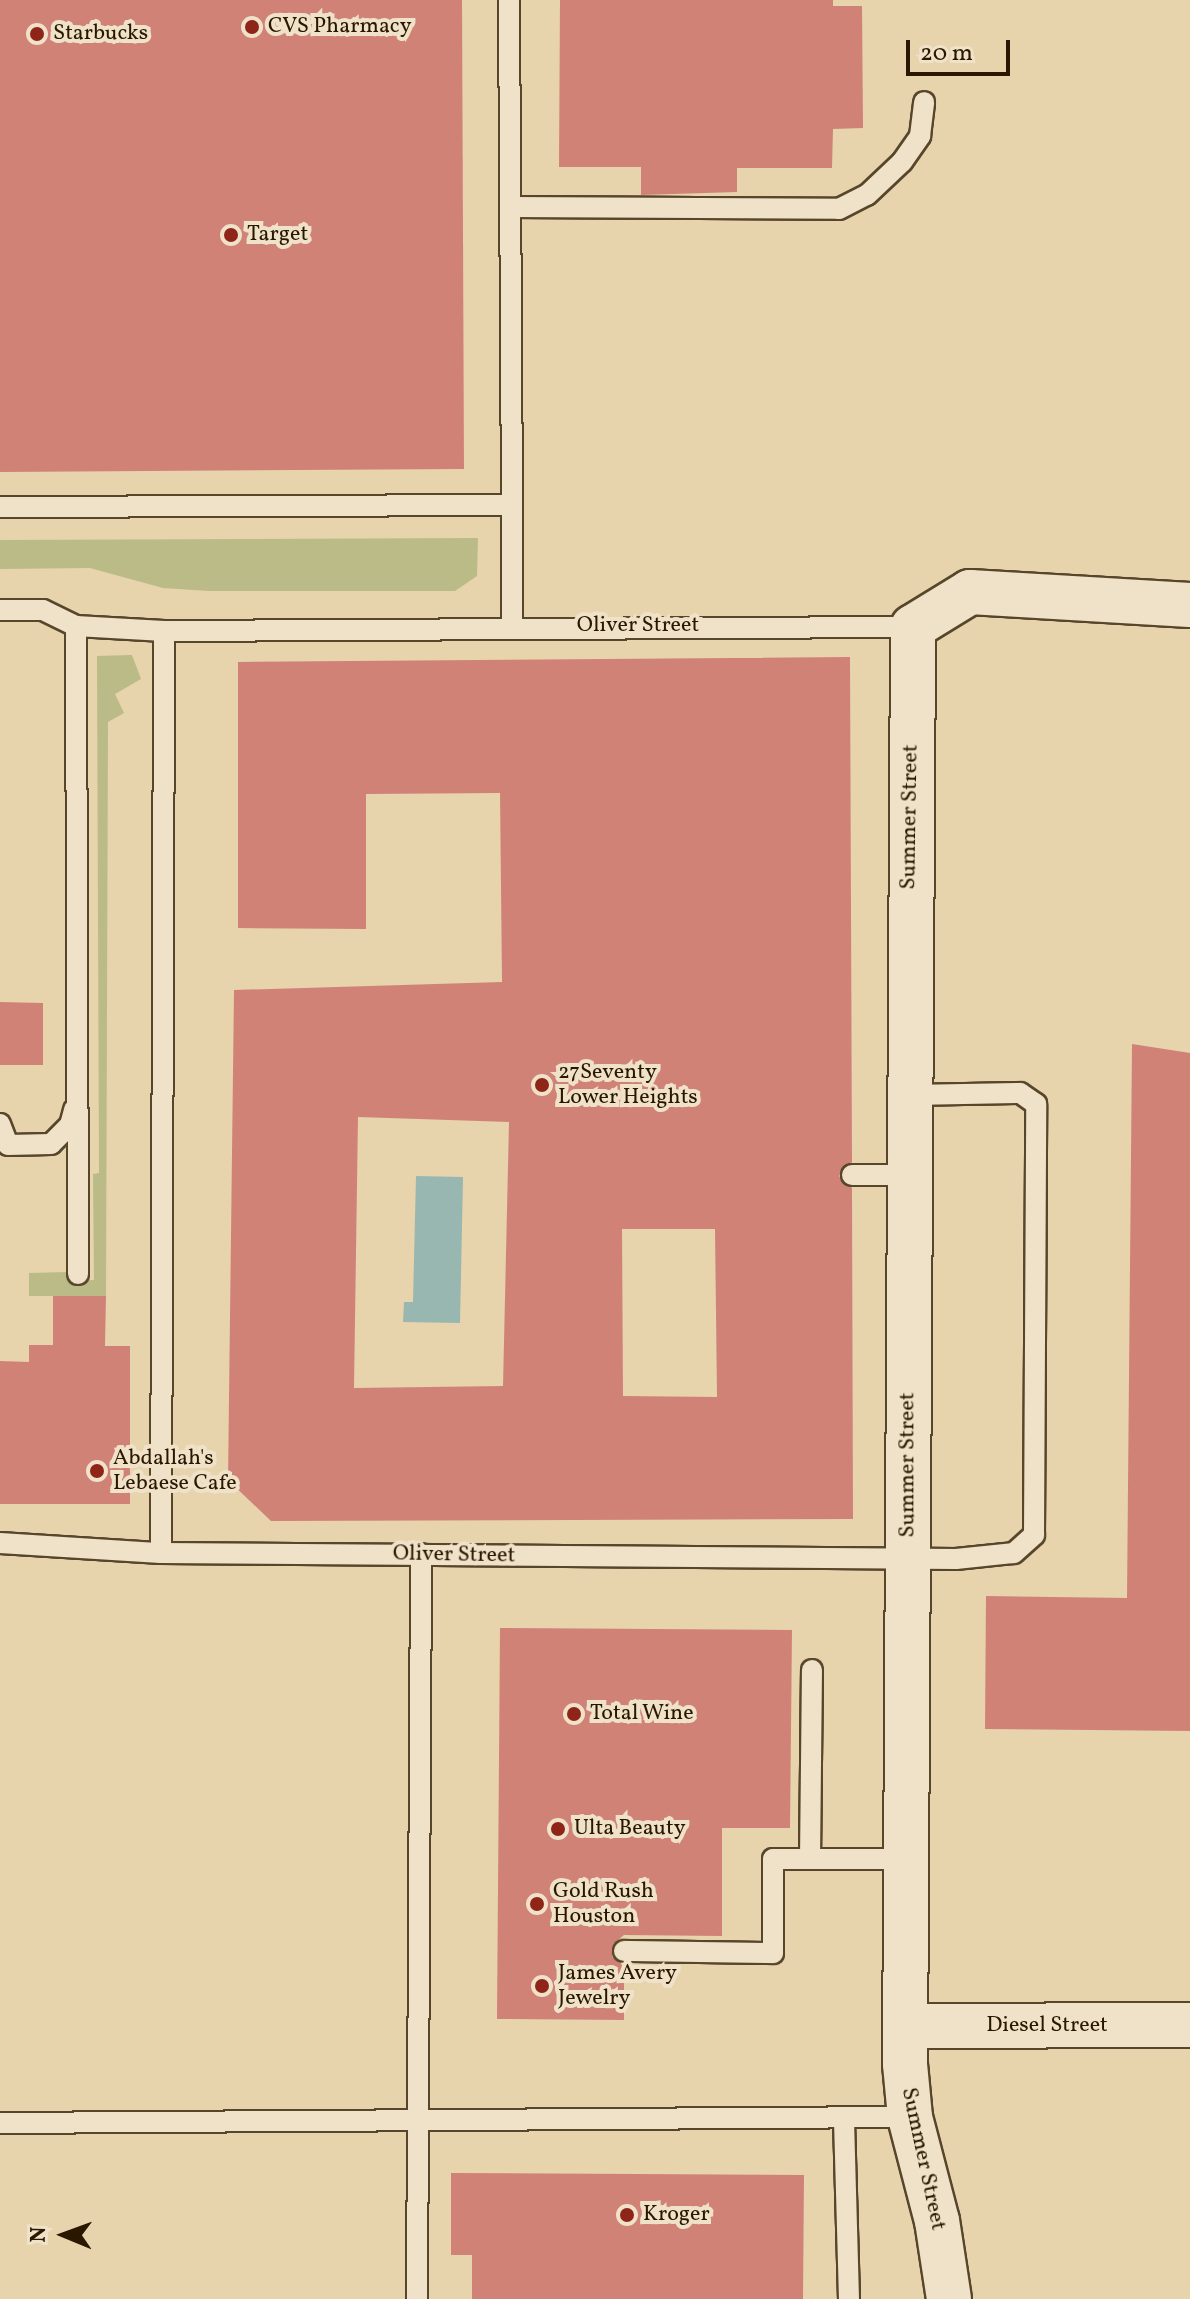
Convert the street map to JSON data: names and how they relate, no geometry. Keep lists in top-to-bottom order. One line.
{"streets":{"street":["Summer Street","Diesel Street"],"lane":["Oliver Street"]},"crossings":[["Oliver Street","Summer Street"],["Summer Street","Diesel Street"]],"places":["CVS Pharmacy","Starbucks","Target","27Seventy Lower Heights","Abdallah's Lebaese Cafe","Total Wine","Ulta Beauty","Gold Rush Houston","James Avery Jewelry","Kroger"],"scale_bar":"20 m","north":"left"}
